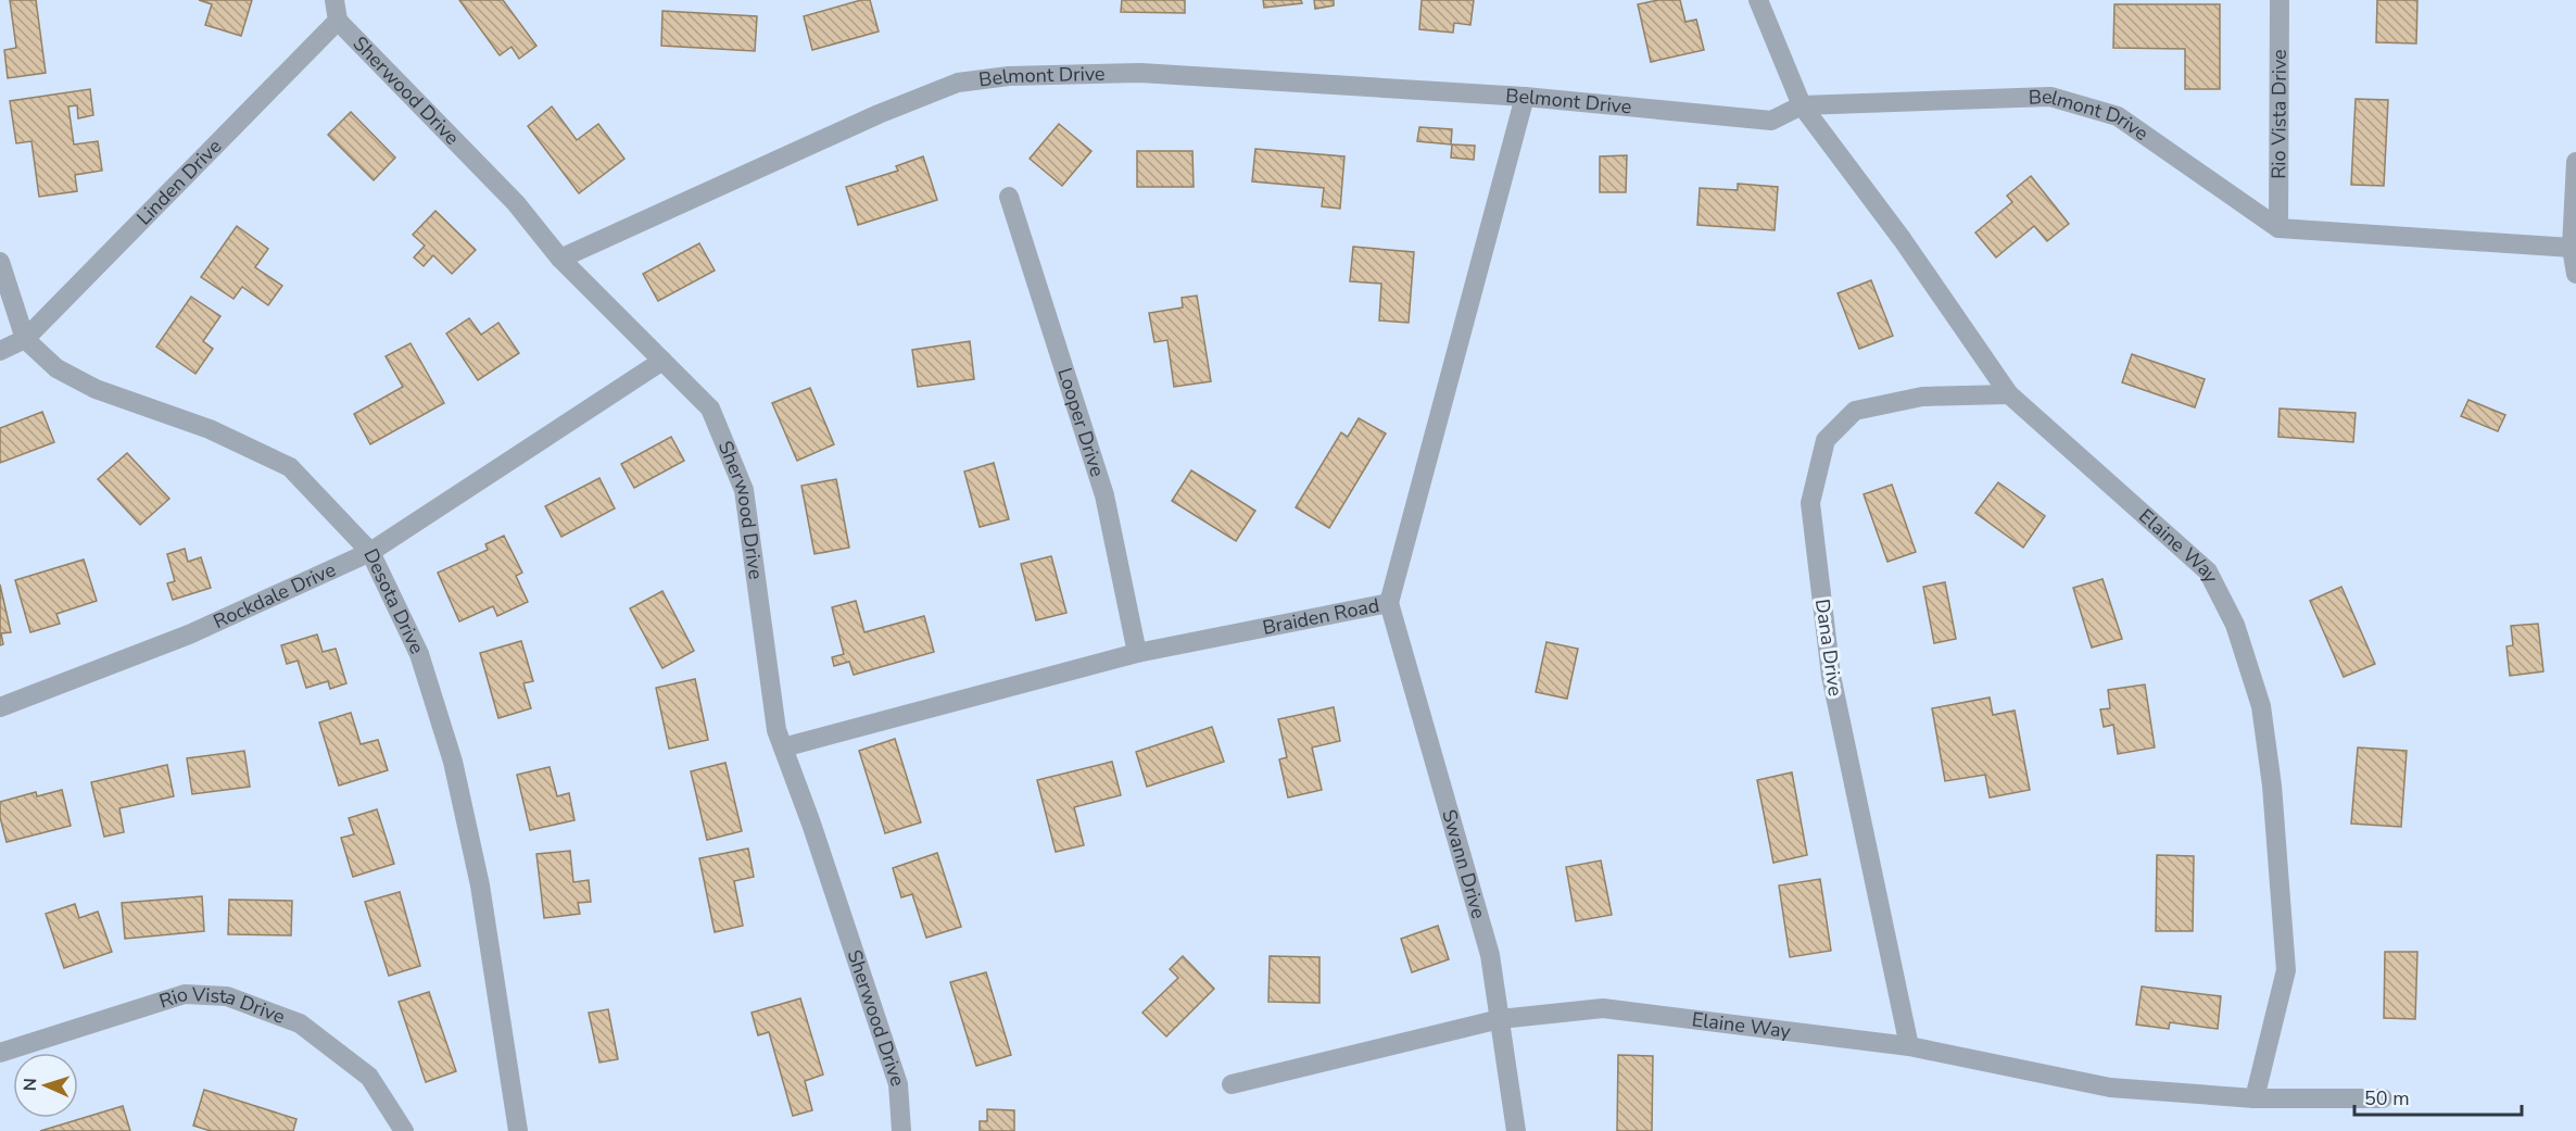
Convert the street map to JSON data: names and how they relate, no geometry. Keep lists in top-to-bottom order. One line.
{"streets":{"street":["Belmont Drive","Sherwood Drive","Rio Vista Drive","Linden Drive","Looper Drive","Elaine Way","Rockdale Drive","Desota Drive","Braiden Road","Dana Drive","Swann Drive"]},"crossings":[["Belmont Drive","Sherwood Drive"],["Belmont Drive","Rio Vista Drive"],["Belmont Drive","Elaine Way"],["Belmont Drive","Braiden Road"],["Sherwood Drive","Linden Drive"],["Sherwood Drive","Rockdale Drive"],["Sherwood Drive","Braiden Road"],["Linden Drive","Desota Drive"],["Looper Drive","Braiden Road"],["Elaine Way","Dana Drive"],["Elaine Way","Swann Drive"],["Rockdale Drive","Desota Drive"],["Braiden Road","Swann Drive"]],"scale_bar":"50 m","north":"left"}
